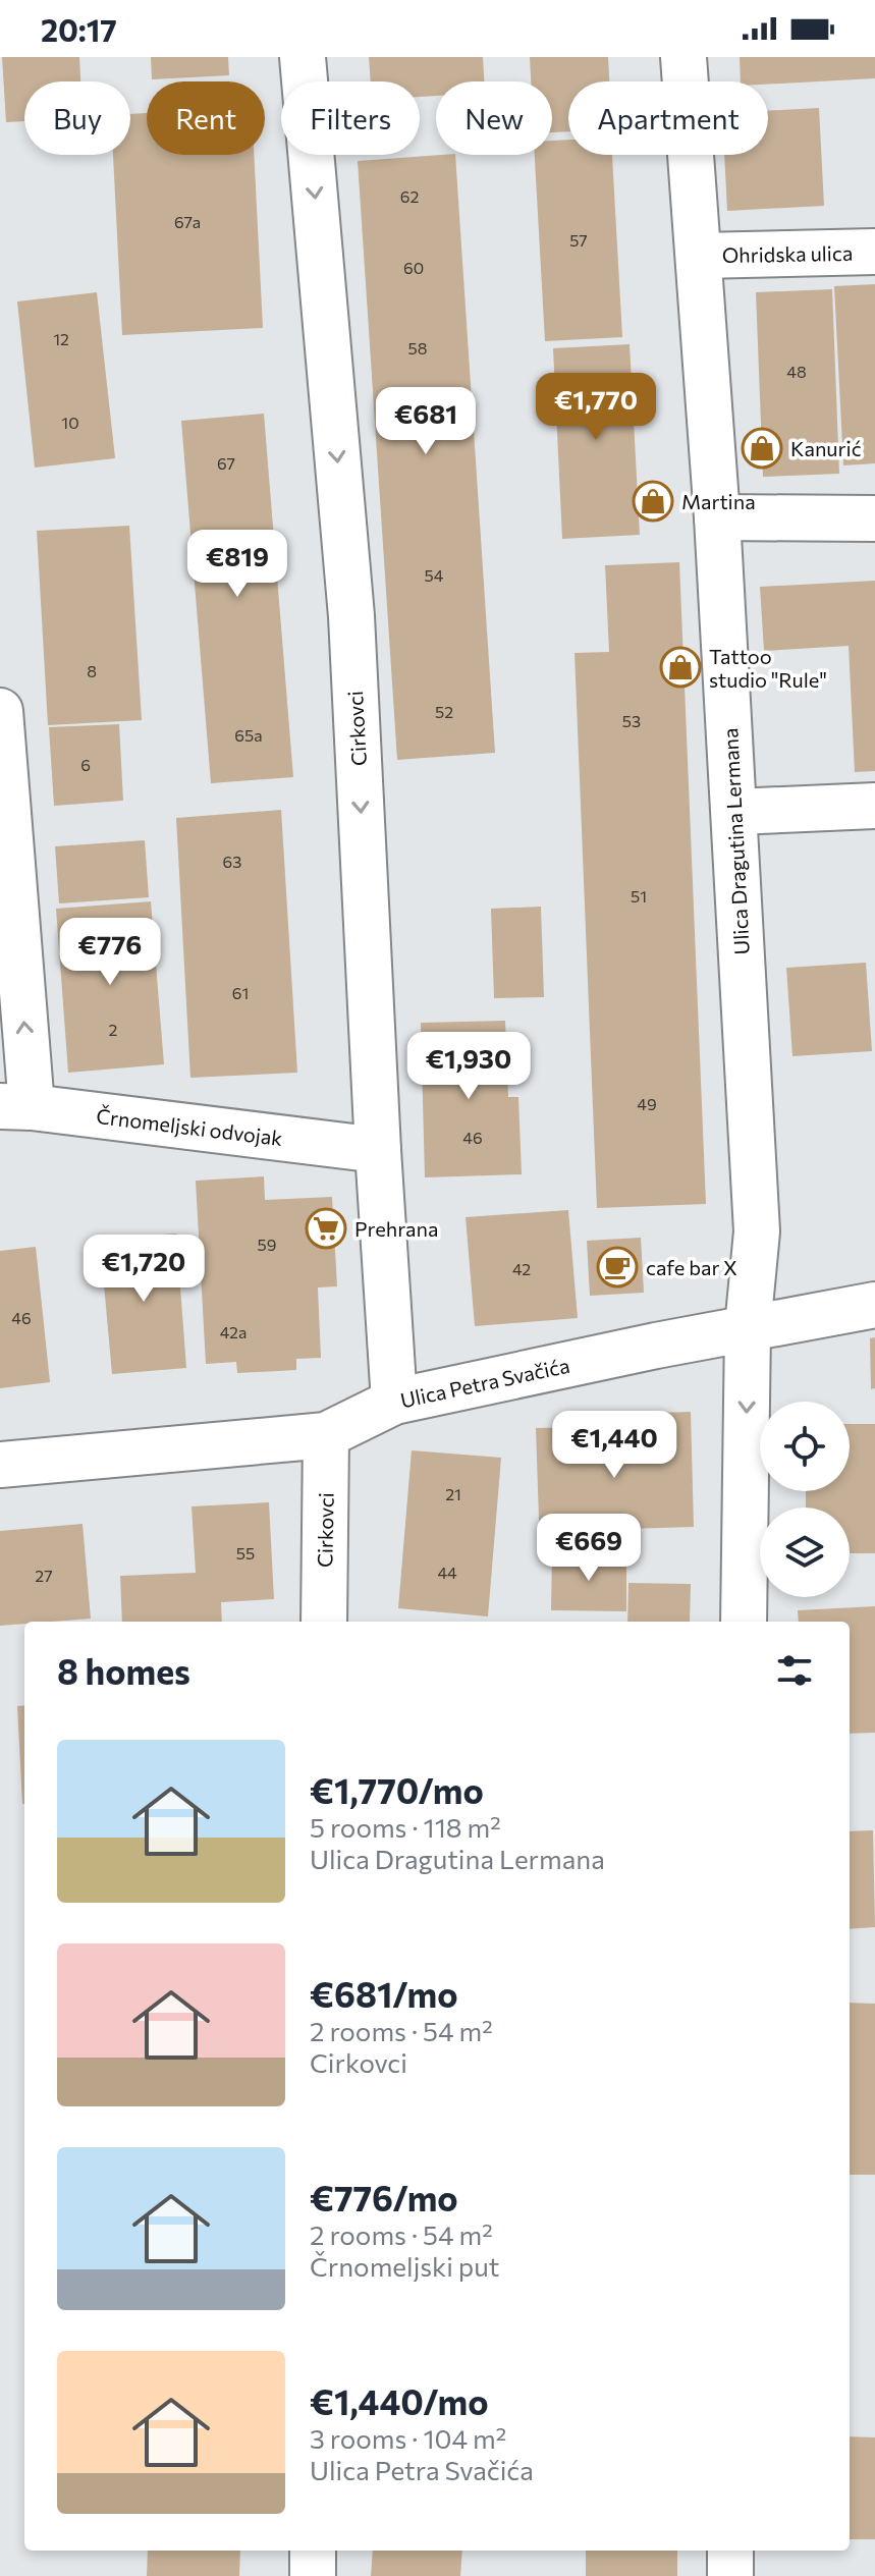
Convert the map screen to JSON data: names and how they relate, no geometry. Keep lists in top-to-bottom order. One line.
{"streets":{"street":["Ohridska ulica","Cirkovci","Ulica Dragutina Lermana","Črnomeljski odvojak","Ulica Petra Svačića"]},"crossings":[["Ohridska ulica","Ulica Dragutina Lermana"],["Cirkovci","Črnomeljski odvojak"],["Cirkovci","Ulica Petra Svačića"],["Ulica Dragutina Lermana","Ulica Petra Svačića"]],"places":{"shop":["Kanurić","Martina","Tattoo studio \"Rule\""],"supermarket":["Prehrana"],"cafe":["cafe bar X"]},"house_numbers":["62","67a","57","60","12","58","48","10","67","54","8","52","53","65a","6","63","51","61","2","49","46","59","42","46","42a","21","55","44","27"],"page":{"status":"20:17","chip":["Buy","Rent","Filters","New","Apartment"],"price":["€1,770","€681","€819","€776","€1,930","€1,720","€1,440","€669"],"heading":"8 homes","list":[{"name":"€1,770/mo","note":"5 rooms · 118 m² · Ulica Dragutina Lermana"},{"name":"€681/mo","note":"2 rooms · 54 m² · Cirkovci"},{"name":"€776/mo","note":"2 rooms · 54 m² · Črnomeljski put"},{"name":"€1,440/mo","note":"3 rooms · 104 m² · Ulica Petra Svačića"}]}}
